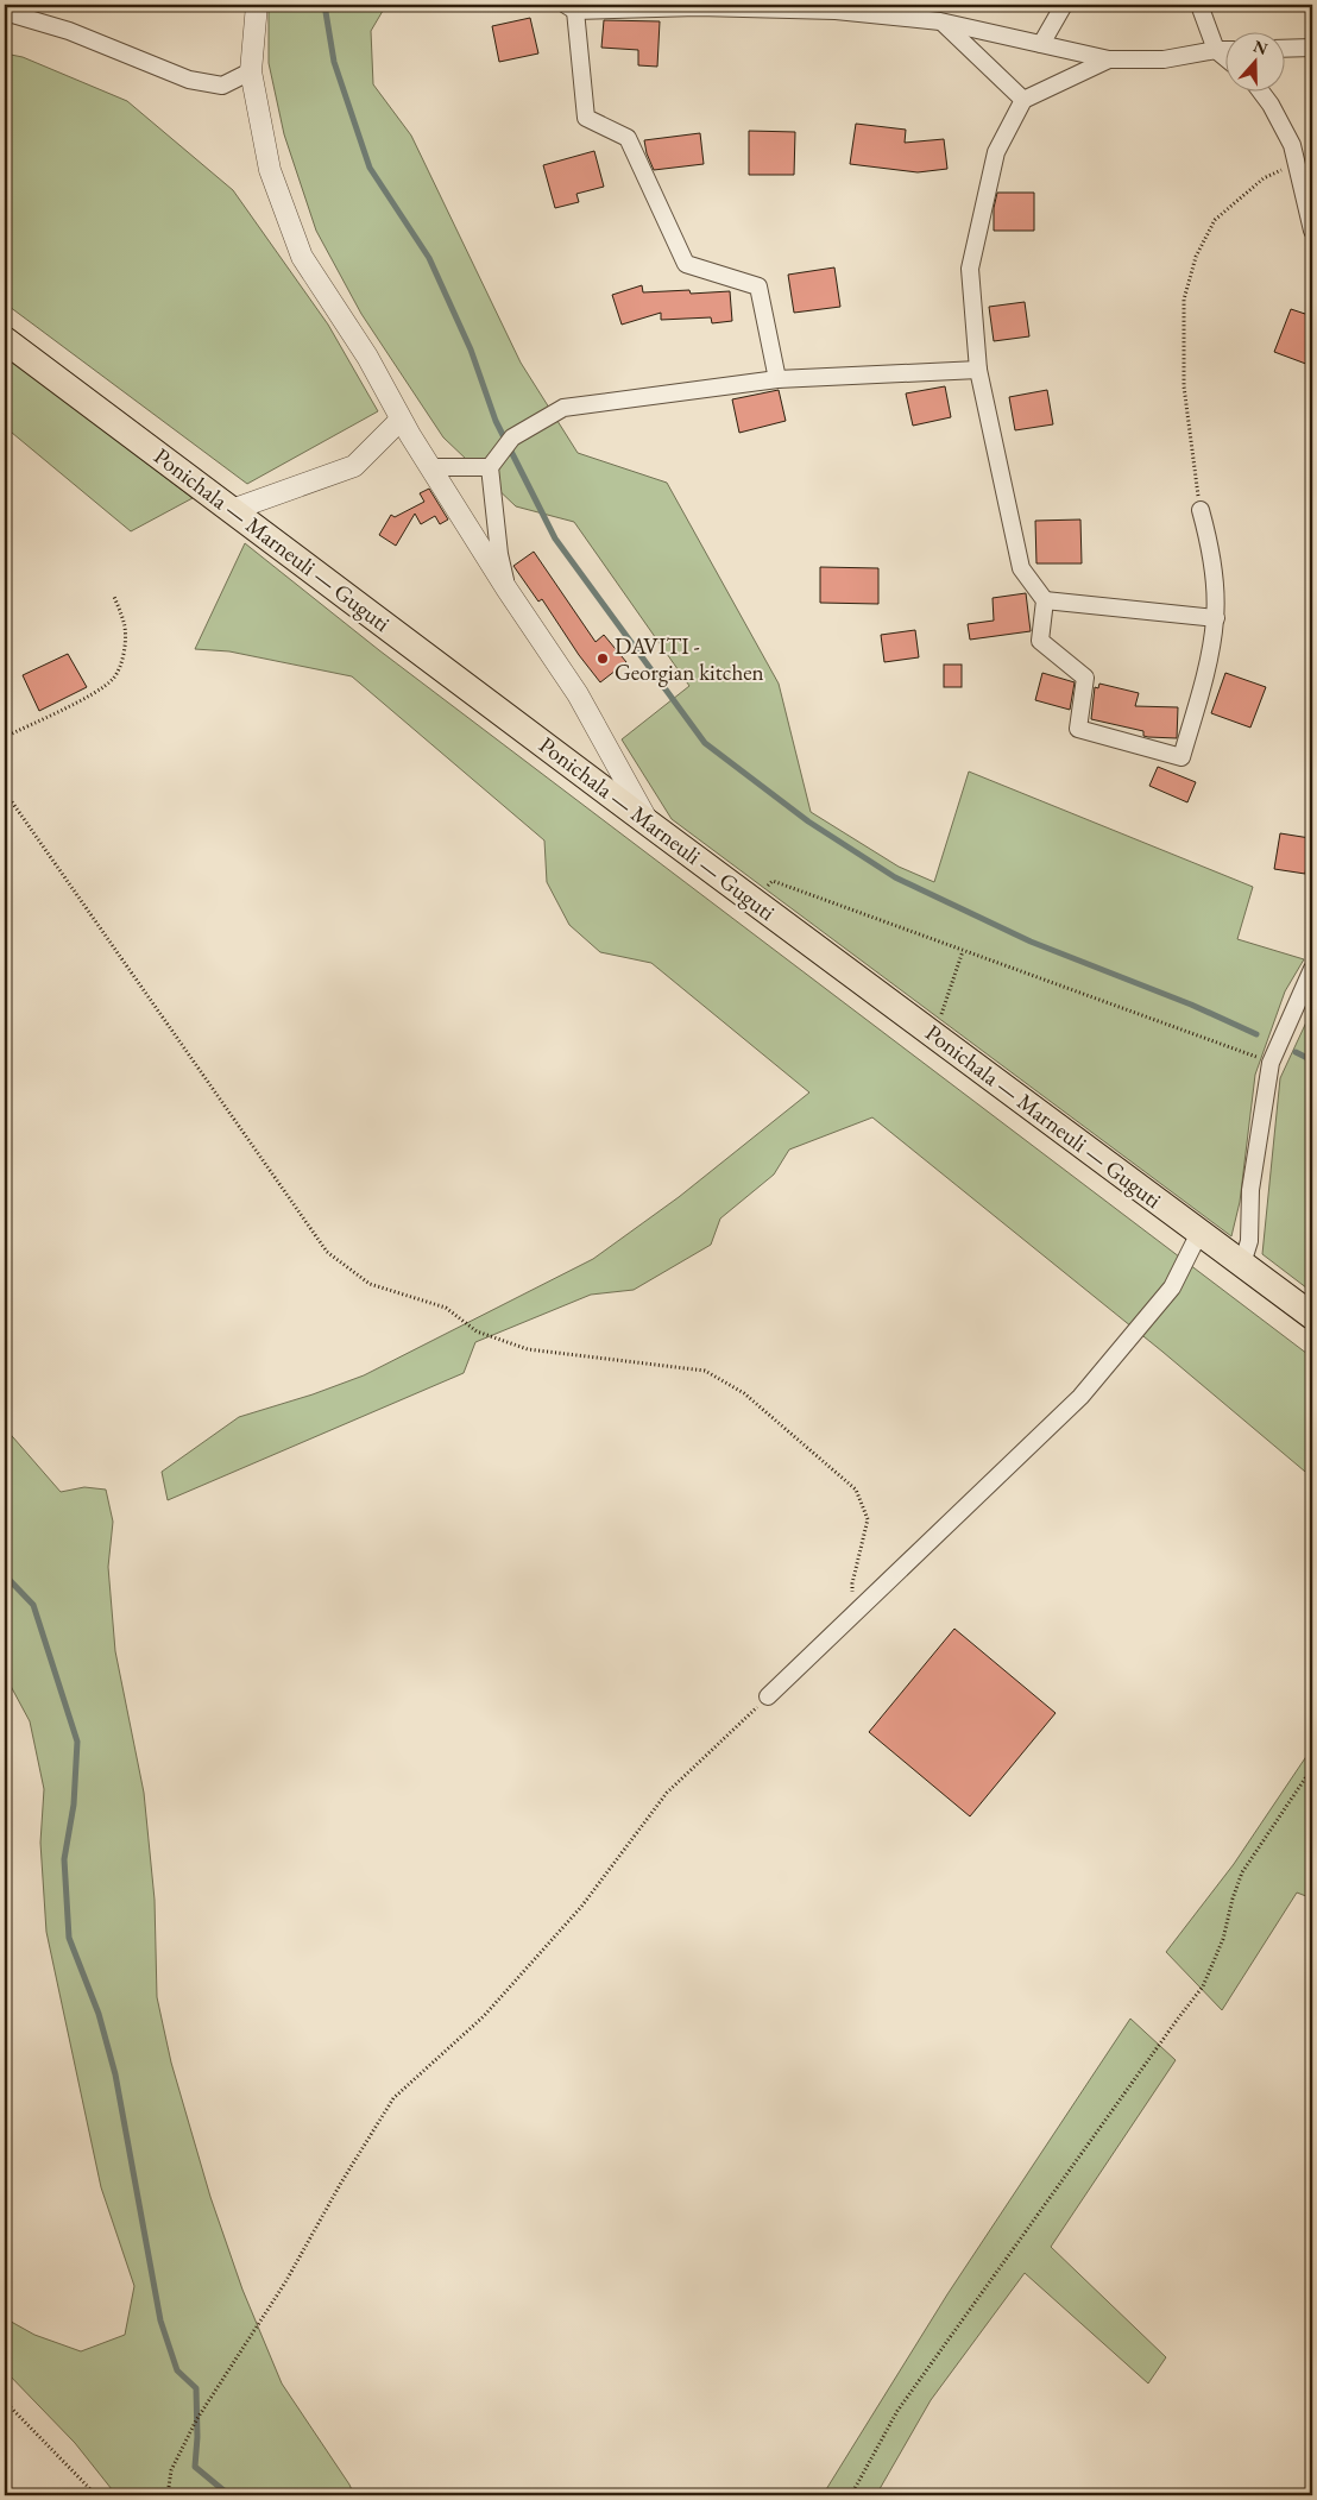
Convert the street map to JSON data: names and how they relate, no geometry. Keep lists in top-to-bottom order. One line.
{"streets":{"highway":["Ponichala — Marneuli — Guguti"]},"places":["DAVITI - Georgian kitchen"],"north":"top"}
